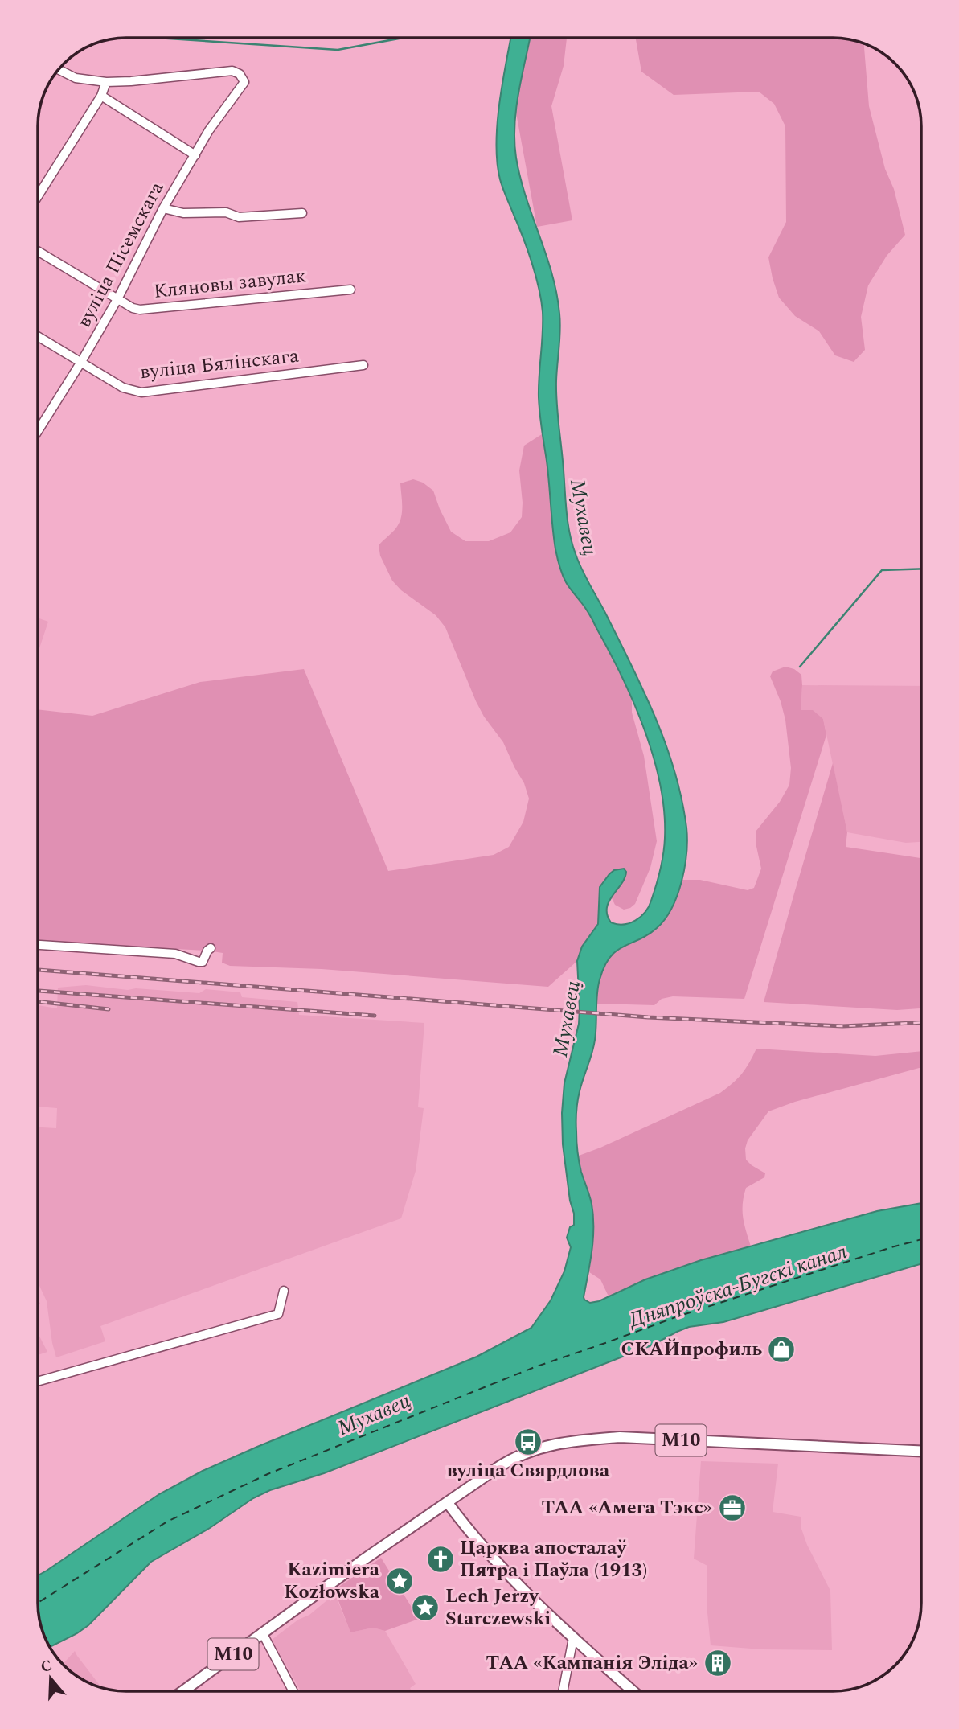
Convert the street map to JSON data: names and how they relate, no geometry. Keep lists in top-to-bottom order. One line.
{"streets":{"main road":["М10"],"street":["вуліца Пісемскага","Кляновы завулак","вуліца Бялінскага"]},"crossings":[["вуліца Пісемскага","Кляновы завулак"],["вуліца Пісемскага","вуліца Бялінскага"]],"water":["Мухавец","Дняпроўска-Бугскі канал"],"places":{"shop":["СКАЙпрофиль"],"bus stop":["вуліца Свярдлова"],"office":["ТАА «Амега Тэкс»"],"church":["Царква апосталаў Пятра і Паўла (1913)"],"place":["Kazimiera Kozłowska","Lech Jerzy Starczewski"],"building":["ТАА «Кампанія Эліда»"]},"north":"top"}
